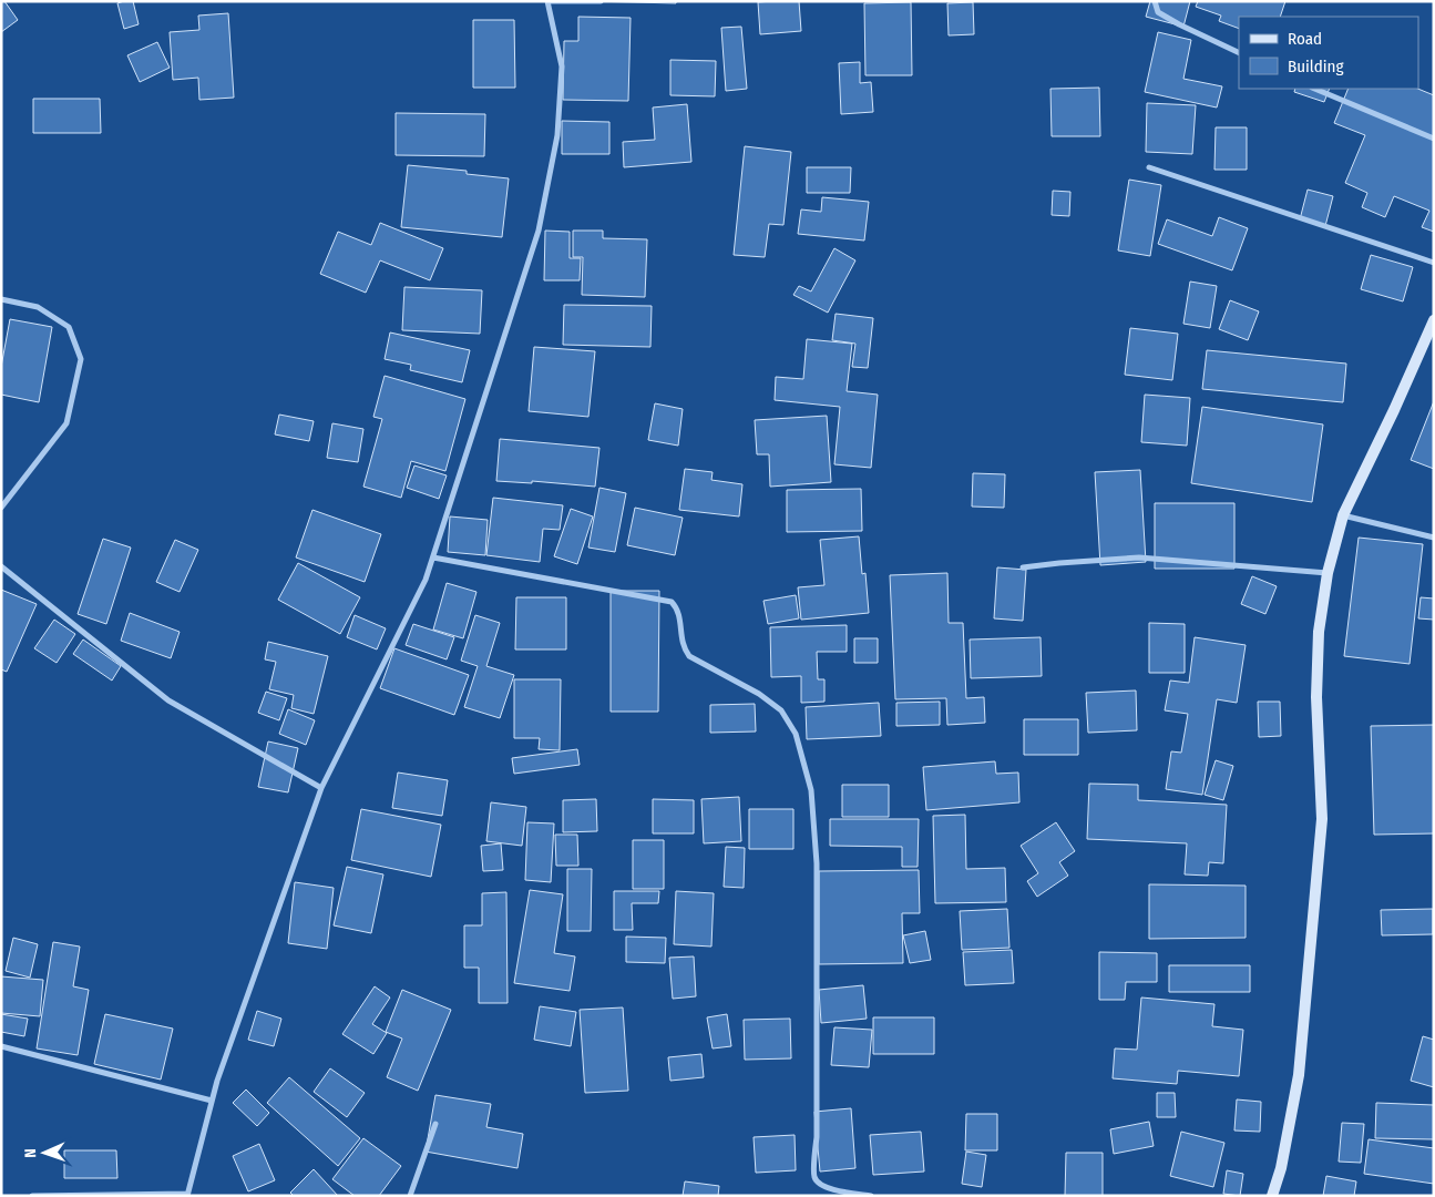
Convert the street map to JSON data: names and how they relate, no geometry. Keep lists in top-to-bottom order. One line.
{"legend":["Road","Building"],"north":"left"}
